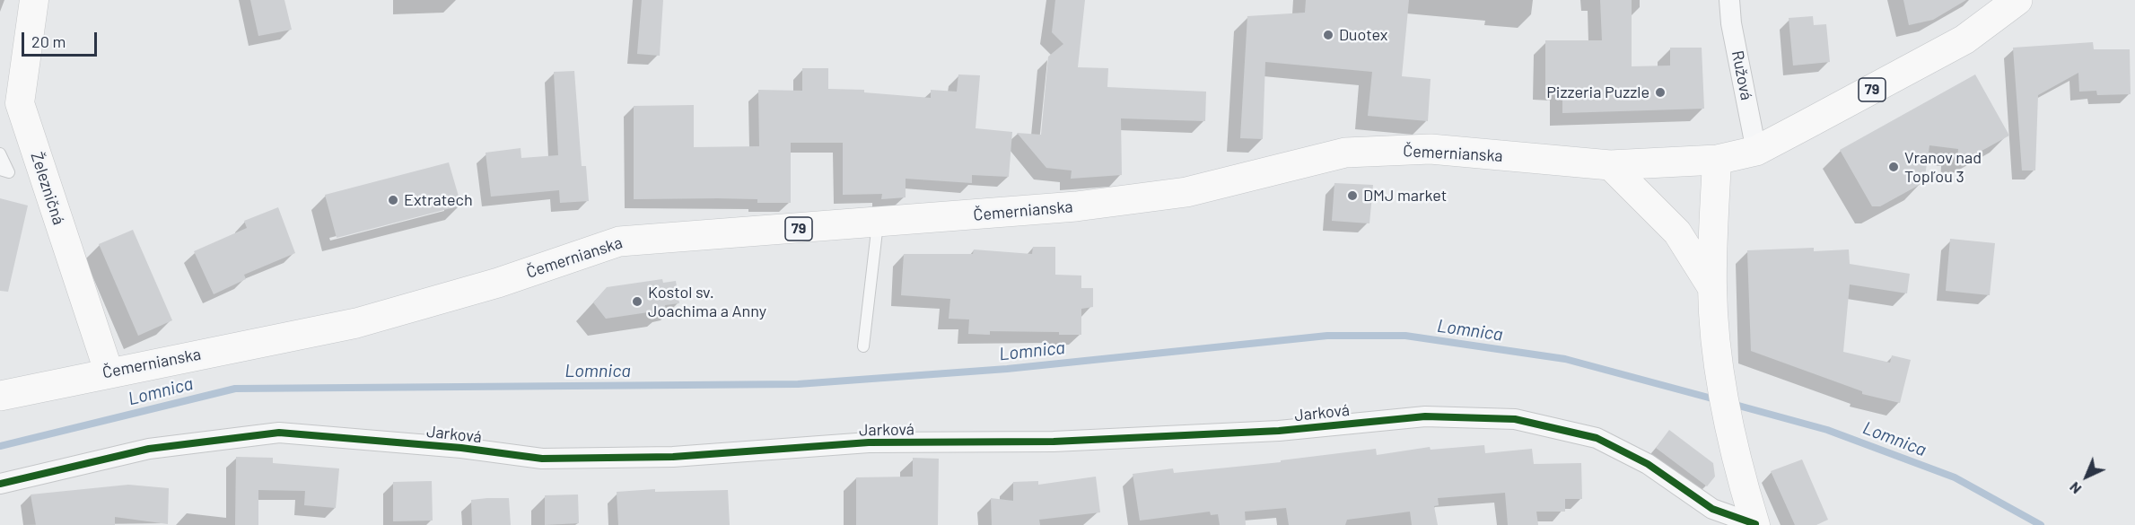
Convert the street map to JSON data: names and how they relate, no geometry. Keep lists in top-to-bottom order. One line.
{"streets":{"main road":["79","Čemernianska","Železničná"],"street":["Ružová","Jarková"]},"crossings":[["Ružová","Čemernianska"],["Čemernianska","Železničná"]],"water":["Lomnica"],"places":["Duotex","Pizzeria Puzzle","Vranov nad Topľou 3","DMJ market","Extratech","Kostol sv. Joachima a Anny"],"scale_bar":"20 m","north":"bottom left"}
